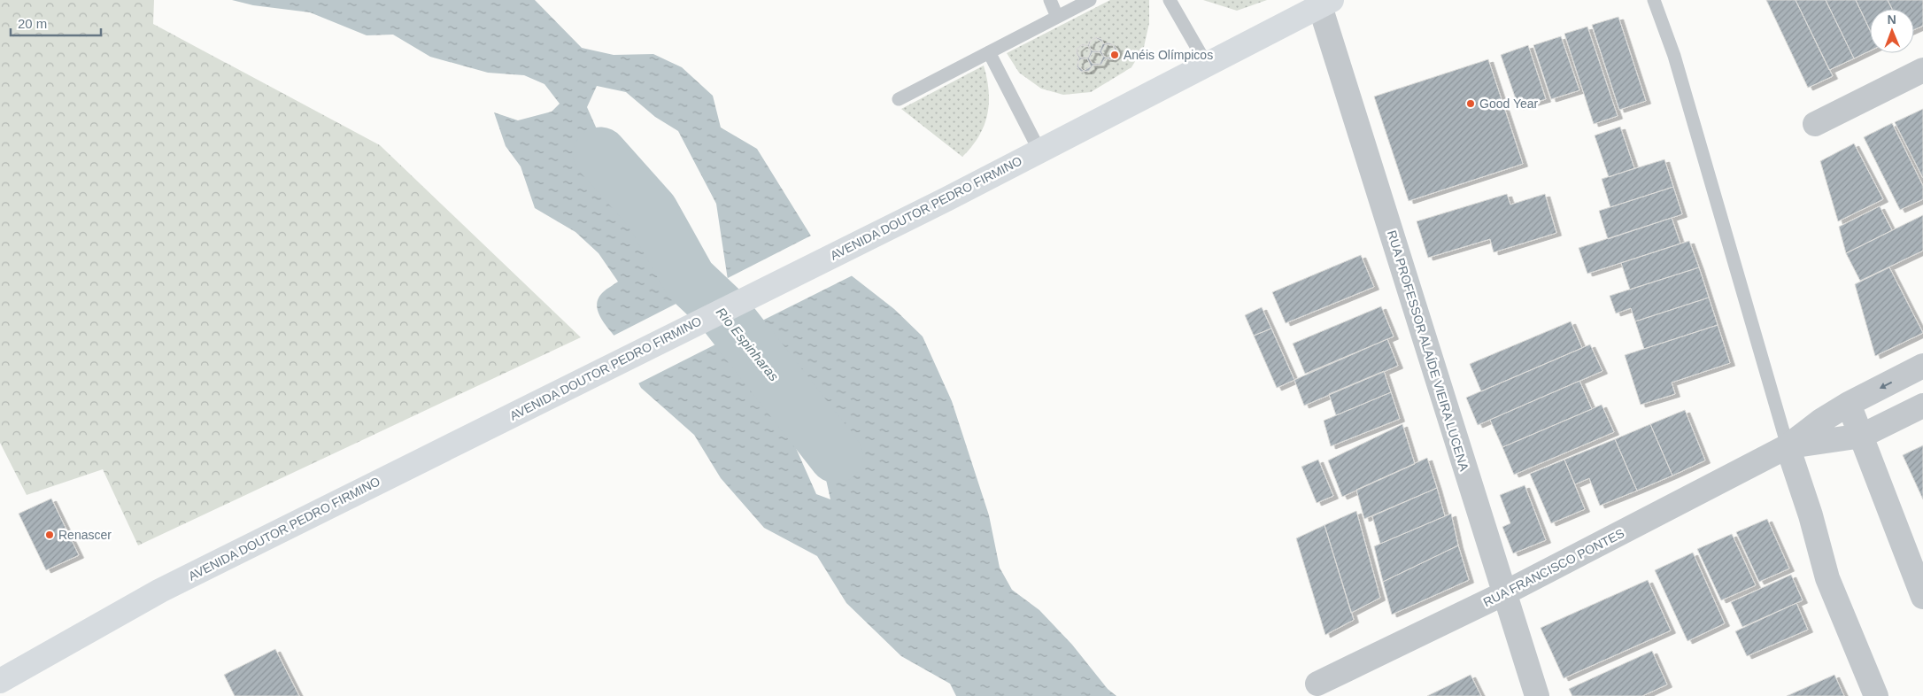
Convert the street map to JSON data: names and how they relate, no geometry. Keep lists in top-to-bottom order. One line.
{"streets":{"main road":["AVENIDA DOUTOR PEDRO FIRMINO"],"street":["RUA PROFESSOR ALAÍDE VIEIRA LUCENA","RUA FRANCISCO PONTES"]},"crossings":[["AVENIDA DOUTOR PEDRO FIRMINO","RUA PROFESSOR ALAÍDE VIEIRA LUCENA"],["RUA PROFESSOR ALAÍDE VIEIRA LUCENA","RUA FRANCISCO PONTES"]],"water":["Rio Espinharas"],"places":["Anéis Olímpicos","Good Year","Renascer"],"scale_bar":"20 m","north":"top"}
